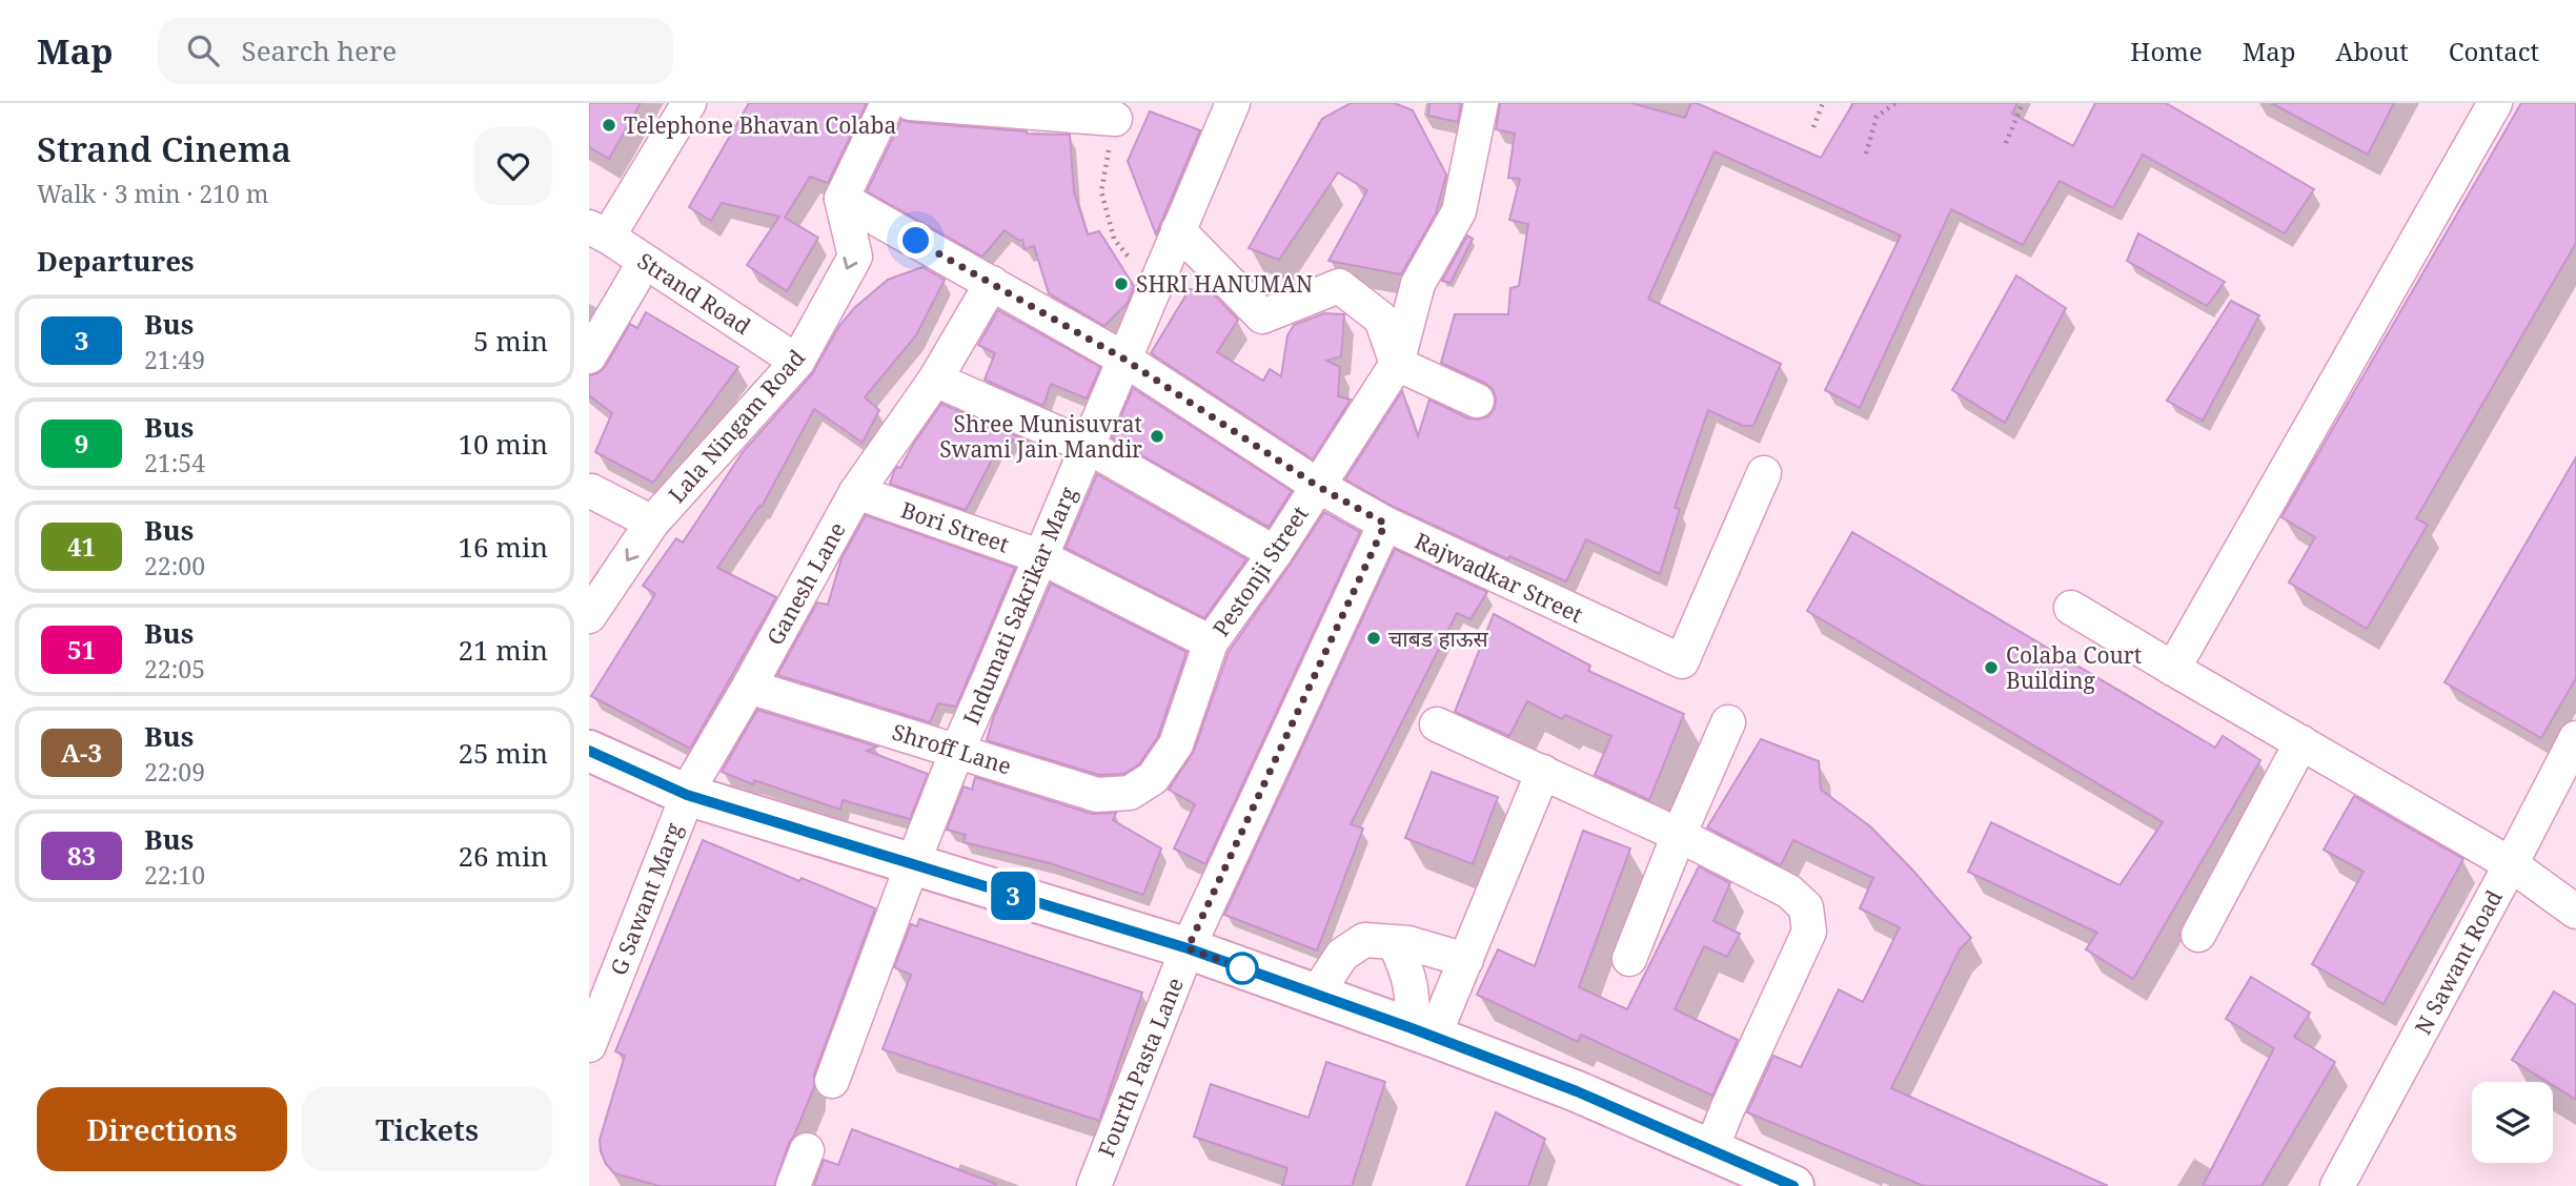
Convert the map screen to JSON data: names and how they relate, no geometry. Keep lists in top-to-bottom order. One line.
{"streets":{"street":["Strand Road","Lala Ningam Road","Bori Street","Pestonji Street","Rajwadkar Street","Ganesh Lane","Indumati Sakrikar Marg","Shroff Lane","G Sawant Marg","N Sawant Road","Fourth Pasta Lane"]},"crossings":[["Strand Road","Lala Ningam Road"],["Lala Ningam Road","Rajwadkar Street"],["Bori Street","Pestonji Street"],["Bori Street","Ganesh Lane"],["Bori Street","Indumati Sakrikar Marg"],["Pestonji Street","Rajwadkar Street"],["Pestonji Street","Shroff Lane"],["Rajwadkar Street","Ganesh Lane"],["Rajwadkar Street","Indumati Sakrikar Marg"],["Rajwadkar Street","Fourth Pasta Lane"],["Ganesh Lane","Shroff Lane"],["Ganesh Lane","G Sawant Marg"],["Indumati Sakrikar Marg","Shroff Lane"]],"one_way":["Lala Ningam Road"],"places":["Telephone Bhavan Colaba","SHRI HANUMAN","Shree Munisuvrat Swami Jain Mandir","चाबड हाऊस","Colaba Court Building"],"lines":["bus line 3"],"page":{"header":"Map","search":"Search here","nav":["Home","Map","About","Contact"],"heading":[["Strand Cinema","Walk · 3 min · 210 m"],"Departures"],"on_map":"3","list":[{"mark":"3","name":"Bus","note":"21:49","value":"5 min"},{"mark":"9","name":"Bus","note":"21:54","value":"10 min"},{"mark":"41","name":"Bus","note":"22:00","value":"16 min"},{"mark":"51","name":"Bus","note":"22:05","value":"21 min"},{"mark":"A-3","name":"Bus","note":"22:09","value":"25 min"},{"mark":"83","name":"Bus","note":"22:10","value":"26 min"}],"buttons":["Directions","Tickets"]}}
